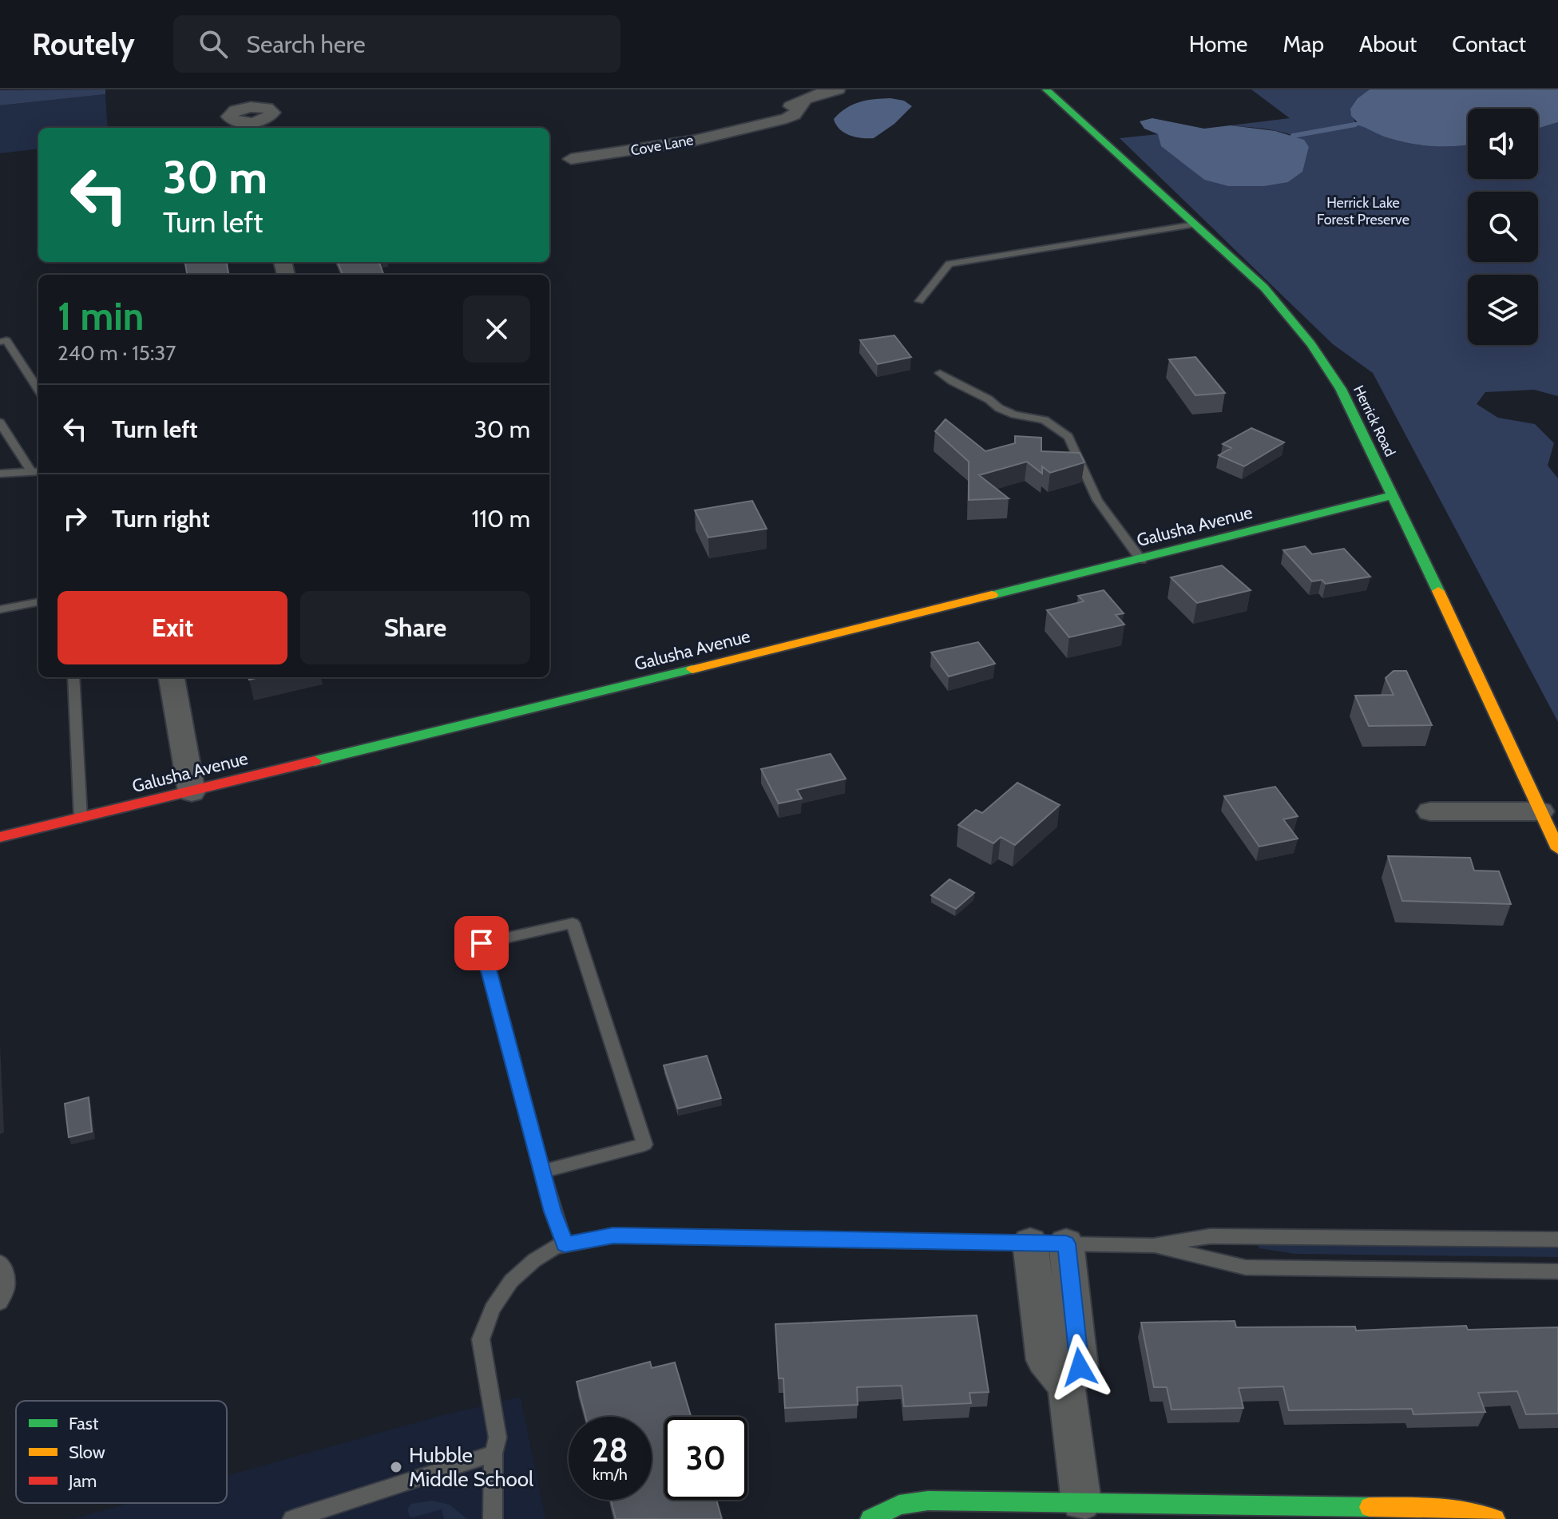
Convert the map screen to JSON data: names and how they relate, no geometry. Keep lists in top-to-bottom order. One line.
{"streets":{"street":["Cove Lane","Herrick Road","Galusha Avenue"]},"crossings":[["Herrick Road","Galusha Avenue"]],"parks":["Herrick Lake Forest Preserve"],"places":["Hubble Middle School"],"legend":["Fast","Slow","Jam"],"page":{"header":"Routely","search":"Search here","nav":["Home","Map","About","Contact"],"turn":["30 m","Turn left"],"heading":["1 min","240 m · 15:37"],"list":[{"name":"Turn left","value":"30 m"},{"name":"Turn right","value":"110 m"}],"buttons":["Exit","Share"],"speed":"28 km/h","limit":"30"}}
